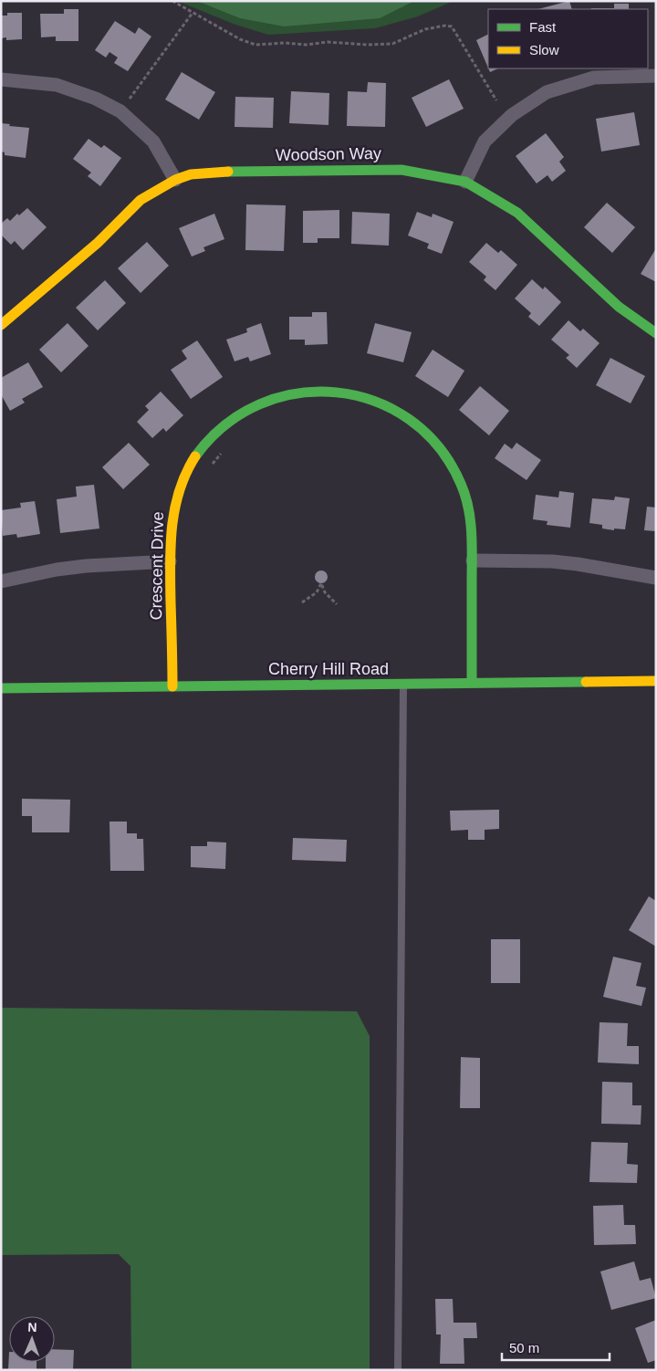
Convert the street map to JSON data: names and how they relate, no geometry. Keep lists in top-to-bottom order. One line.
{"streets":{"street":["Woodson Way","Crescent Drive","Cherry Hill Road"]},"crossings":[["Crescent Drive","Cherry Hill Road"]],"legend":["Fast","Slow"],"scale_bar":"50 m","north":"top"}
